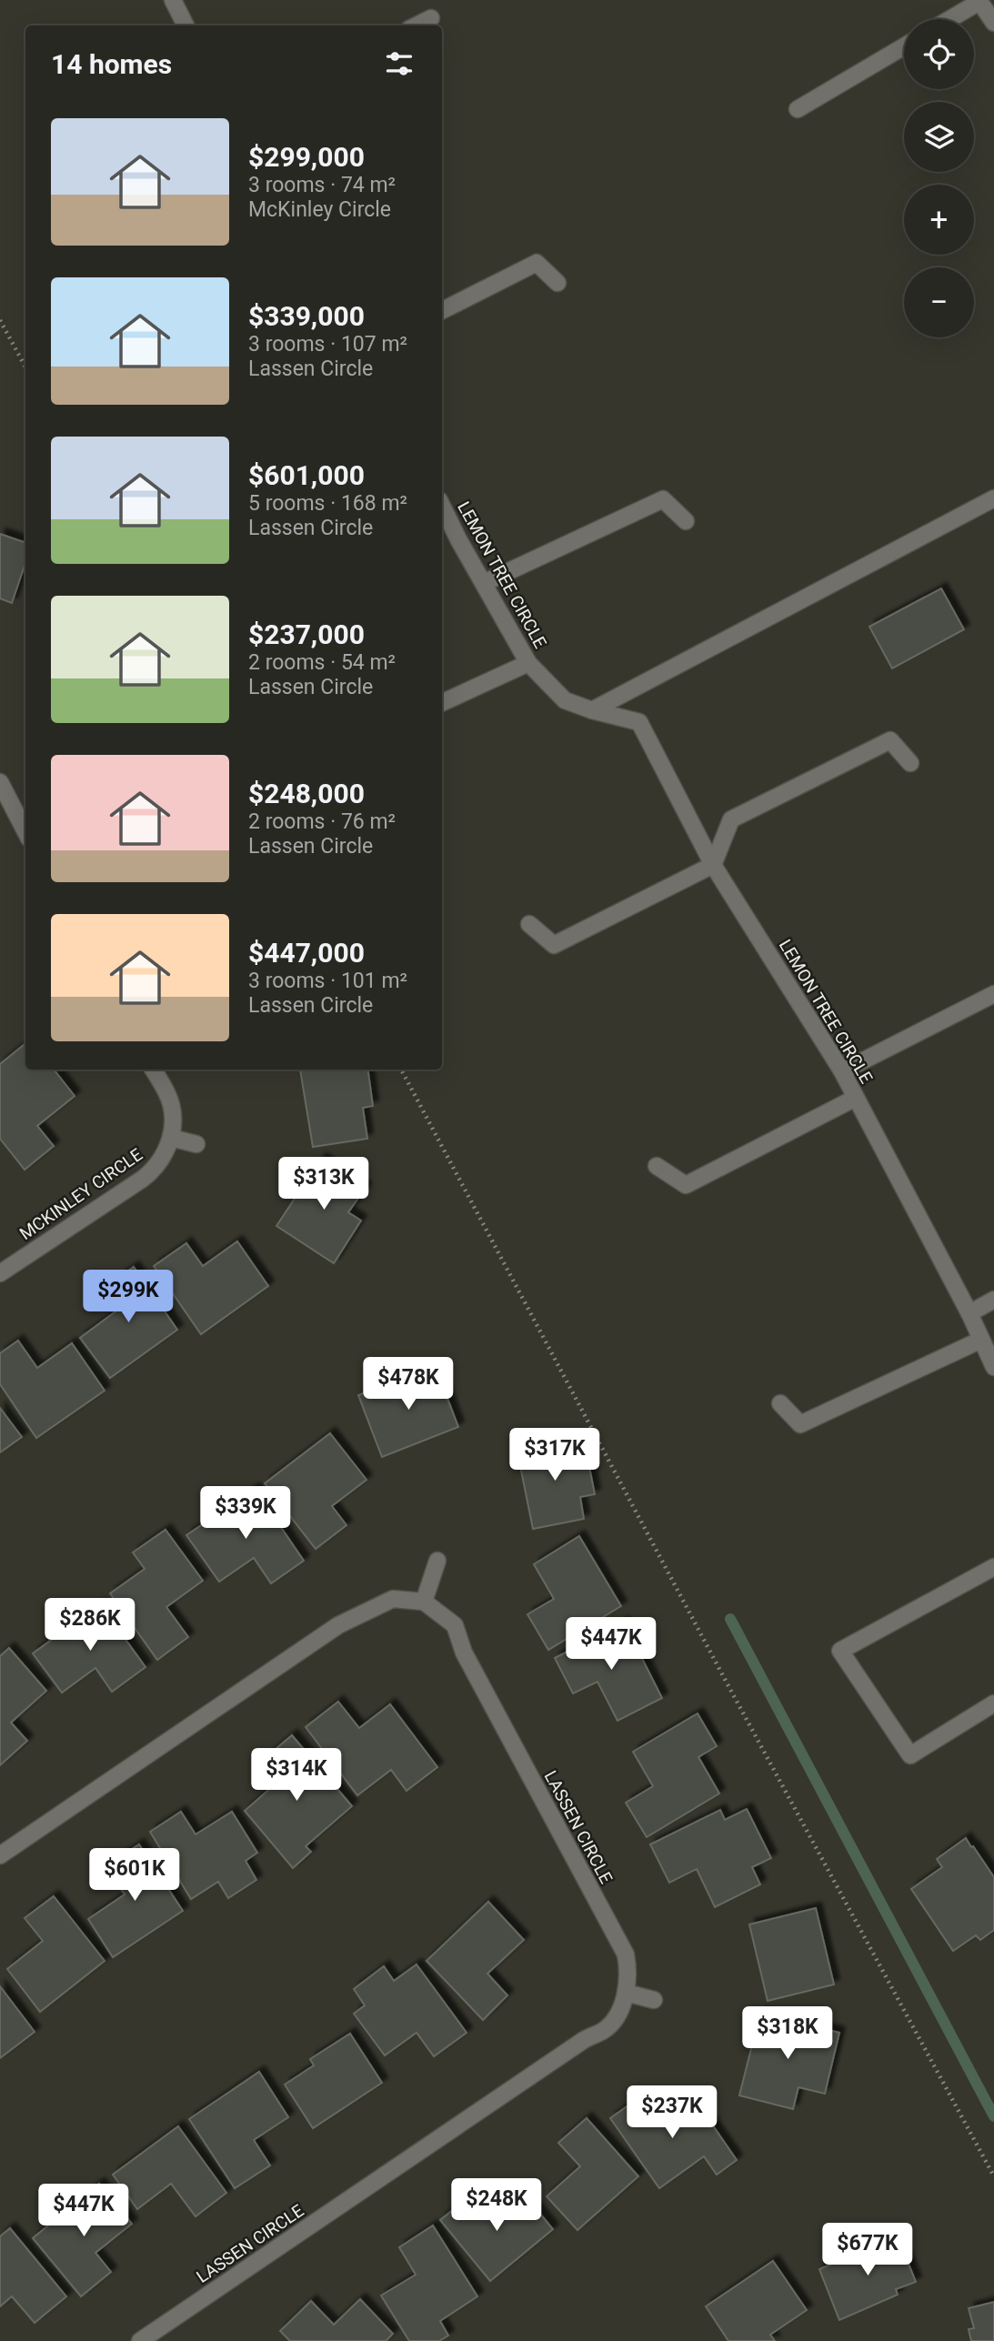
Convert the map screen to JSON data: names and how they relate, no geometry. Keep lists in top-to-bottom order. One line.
{"streets":{"street":["LEMON TREE CIRCLE","MCKINLEY CIRCLE","LASSEN CIRCLE"]},"page":{"map_buttons":["+","−"],"heading":"14 homes","list":[{"name":"$299,000","note":"3 rooms · 74 m² · McKinley Circle"},{"name":"$339,000","note":"3 rooms · 107 m² · Lassen Circle"},{"name":"$601,000","note":"5 rooms · 168 m² · Lassen Circle"},{"name":"$237,000","note":"2 rooms · 54 m² · Lassen Circle"},{"name":"$248,000","note":"2 rooms · 76 m² · Lassen Circle"},{"name":"$447,000","note":"3 rooms · 101 m² · Lassen Circle"}],"price":["$313K","$299K","$478K","$317K","$339K","$286K","$447K","$314K","$601K","$318K","$237K","$248K","$447K","$677K"]}}
